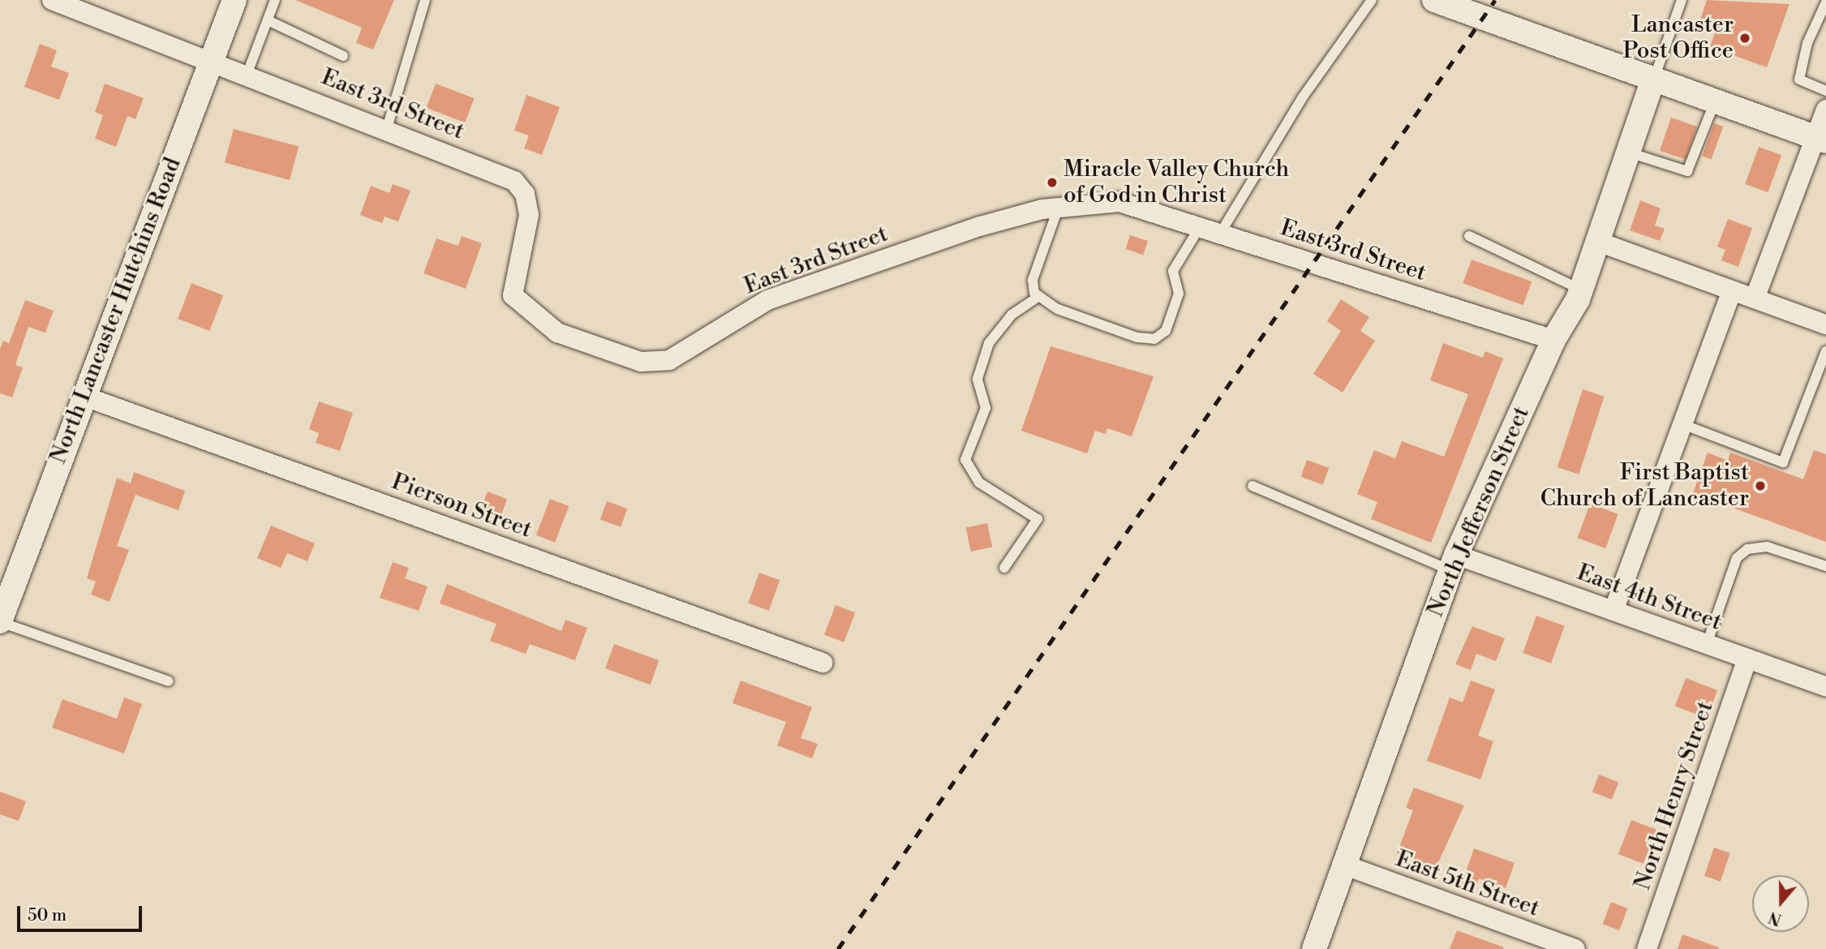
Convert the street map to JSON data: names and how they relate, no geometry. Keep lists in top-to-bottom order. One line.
{"streets":{"street":["East 3rd Street","North Lancaster Hutchins Road","Pierson Street","North Jefferson Street","East 4th Street","North Henry Street","East 5th Street"]},"crossings":[["East 3rd Street","North Lancaster Hutchins Road"],["East 3rd Street","North Jefferson Street"],["North Lancaster Hutchins Road","Pierson Street"],["North Jefferson Street","East 4th Street"],["North Jefferson Street","East 5th Street"],["East 4th Street","North Henry Street"]],"places":["Lancaster Post Office","Miracle Valley Church of God in Christ","First Baptist Church of Lancaster"],"scale_bar":"50 m","north":"bottom"}
